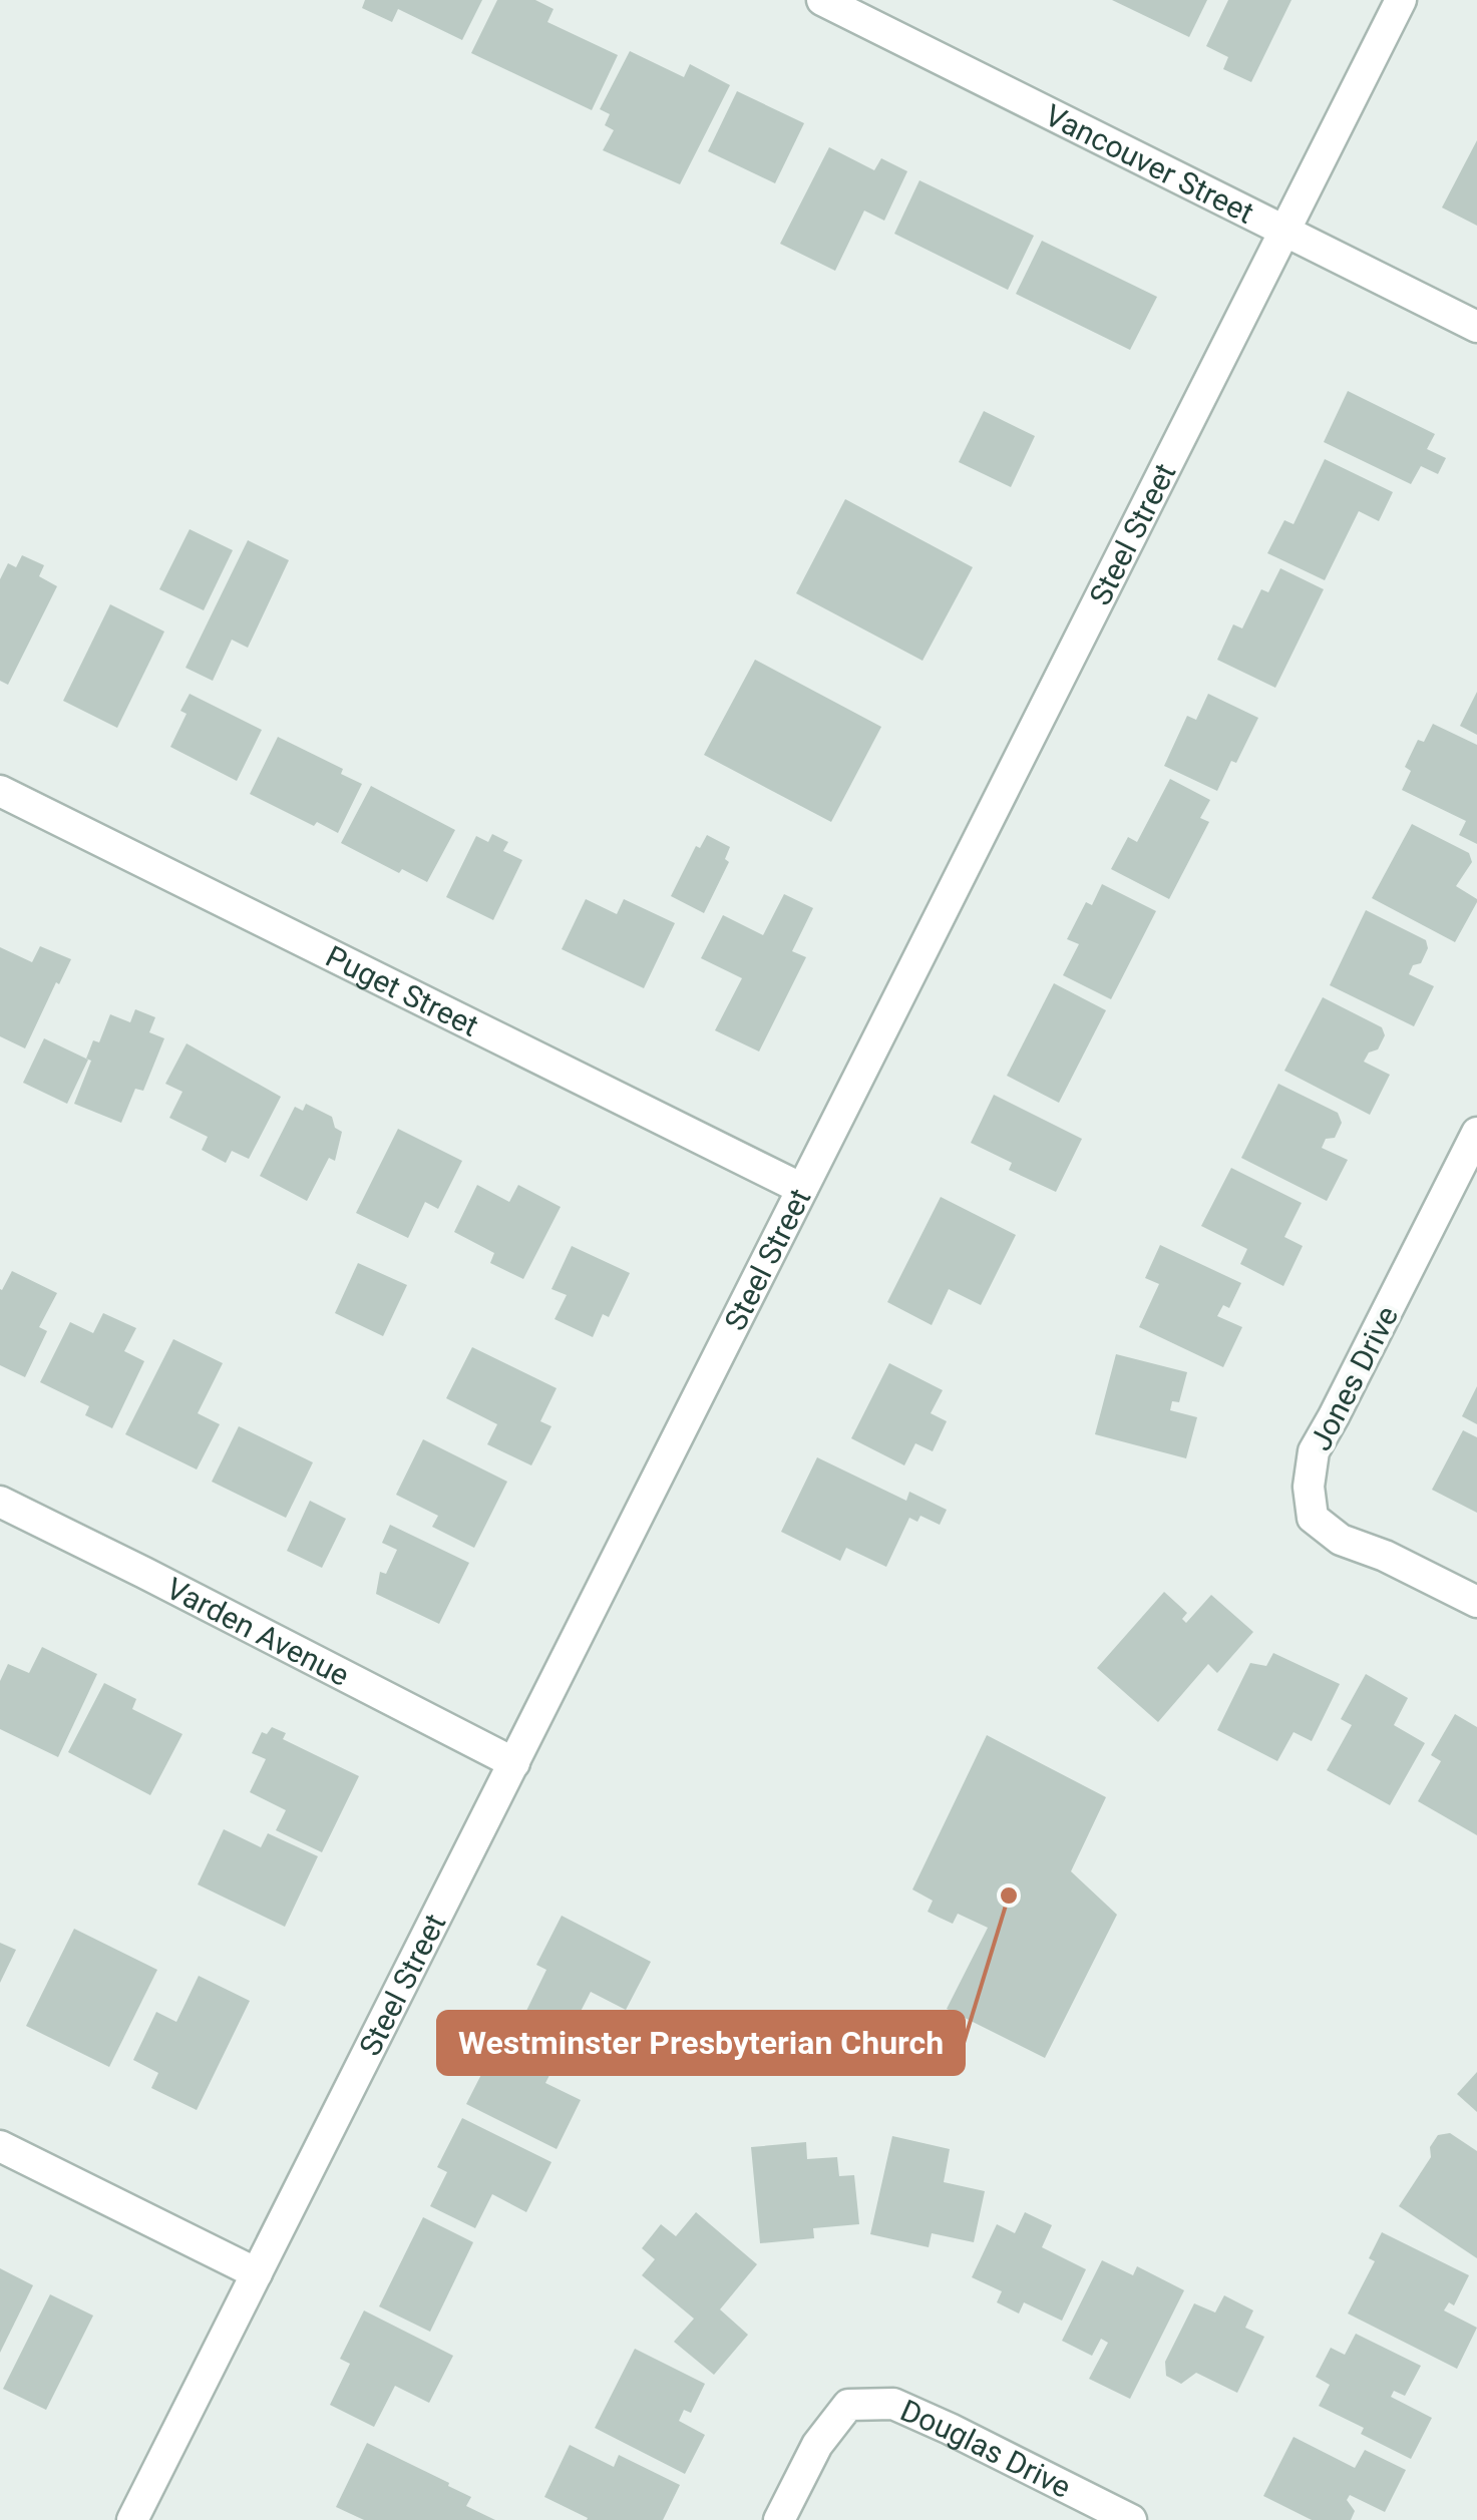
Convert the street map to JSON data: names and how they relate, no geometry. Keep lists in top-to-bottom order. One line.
{"streets":{"street":["Vancouver Street","Steel Street","Puget Street","Jones Drive","Varden Avenue","Douglas Drive"]},"crossings":[["Vancouver Street","Steel Street"],["Steel Street","Puget Street"],["Steel Street","Varden Avenue"]],"places":["Westminster Presbyterian Church"]}
